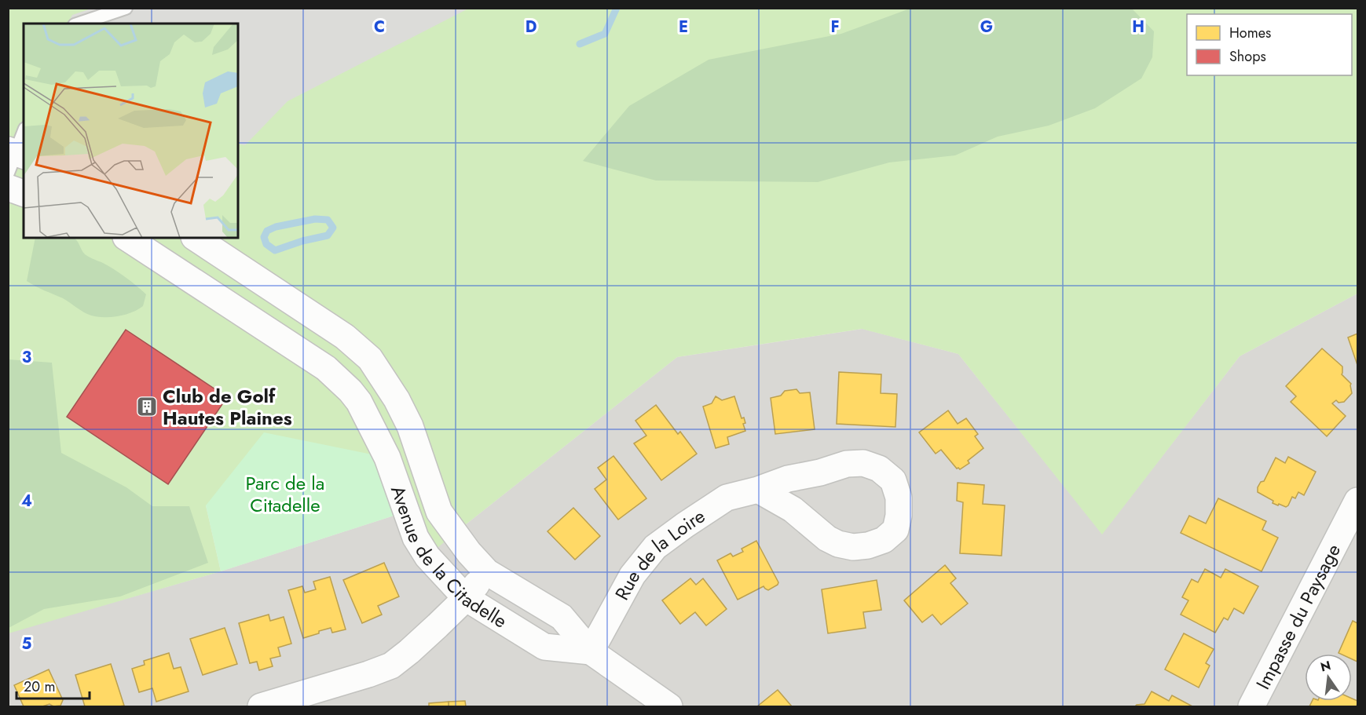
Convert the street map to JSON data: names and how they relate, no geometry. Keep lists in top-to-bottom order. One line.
{"streets":{"street":["Avenue de la Citadelle","Rue de la Loire","Impasse du Paysage"]},"crossings":[["Avenue de la Citadelle","Rue de la Loire"]],"parks":["Parc de la Citadelle"],"places":{"building":["Club de Golf Hautes Plaines"]},"legend":["Homes","Shops"],"scale_bar":"20 m","north":"top","grid":{"columns":["C","D","E","F","G","H"],"rows":["3","4","5"]}}
